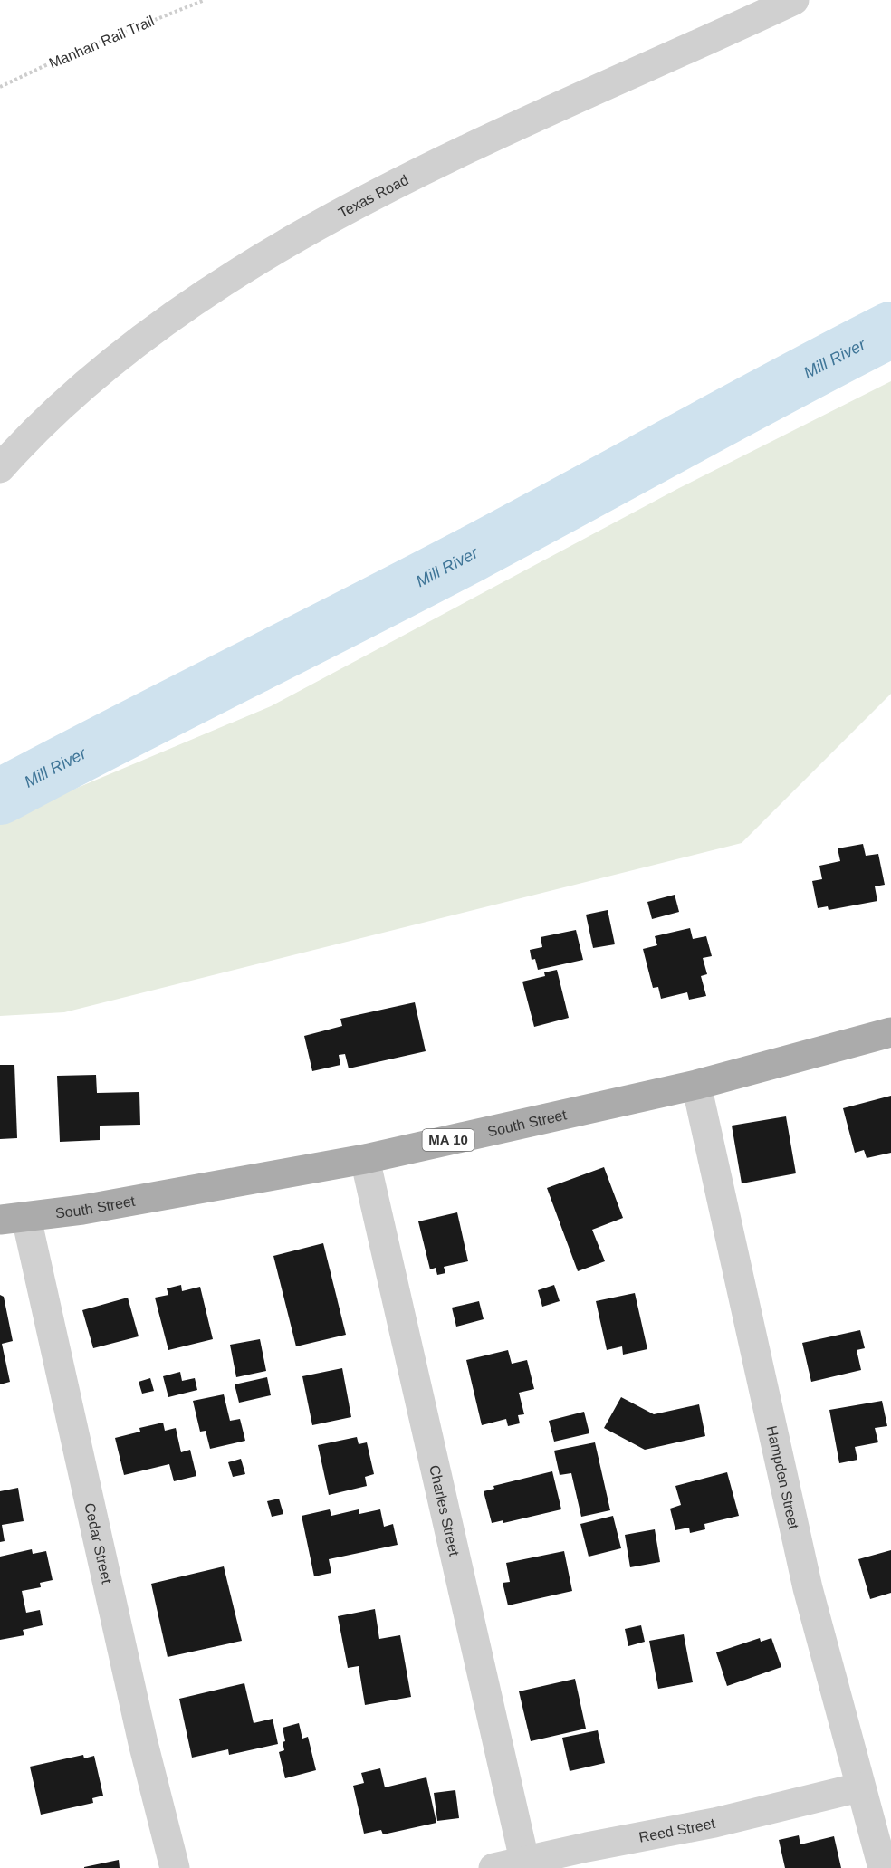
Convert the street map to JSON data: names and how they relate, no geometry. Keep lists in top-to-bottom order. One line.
{"streets":{"main road":["South Street","MA 10"],"street":["Texas Road","Hampden Street","Charles Street","Cedar Street","Reed Street"],"path":["Manhan Rail Trail"]},"crossings":[["South Street","Hampden Street"],["South Street","Charles Street"],["South Street","Cedar Street"],["Hampden Street","Reed Street"],["Charles Street","Reed Street"]],"water":["Mill River"]}
